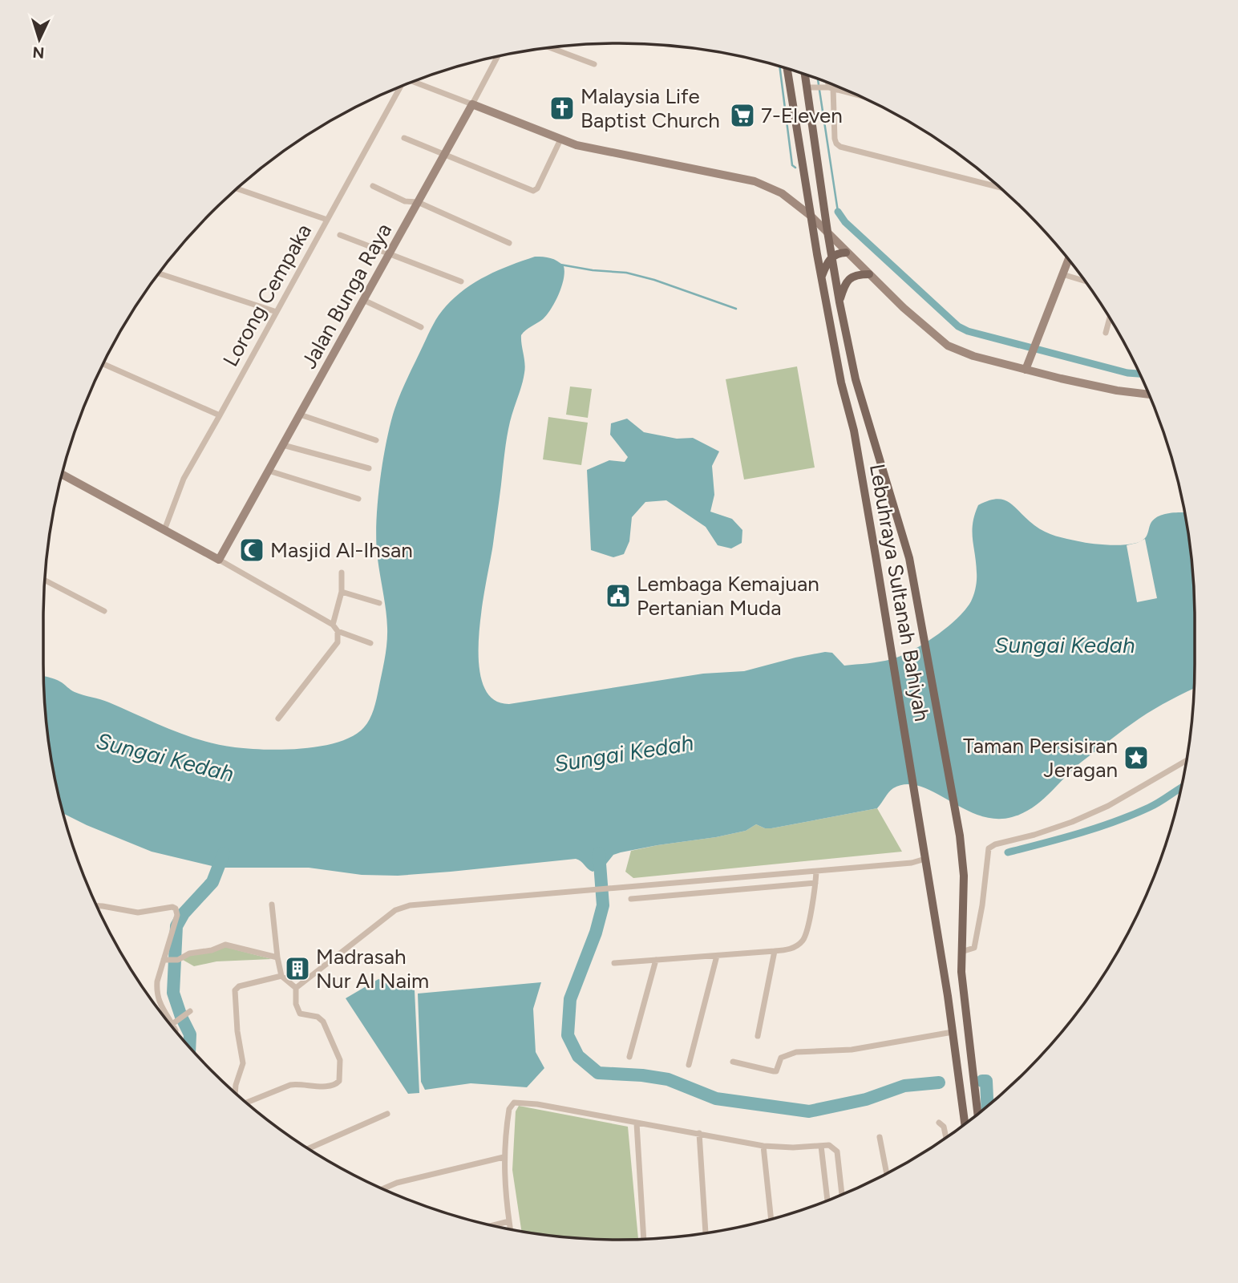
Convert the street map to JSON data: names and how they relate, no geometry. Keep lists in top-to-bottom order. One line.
{"streets":{"main road":["Lebuhraya Sultanah Bahiyah"],"street":["Lorong Cempaka","Jalan Bunga Raya"]},"water":["Sungai Kedah"],"places":{"church":["Malaysia Life Baptist Church"],"supermarket":["7-Eleven"],"mosque":["Masjid Al-Ihsan"],"public building":["Lembaga Kemajuan Pertanian Muda"],"place":["Taman Persisiran Jeragan"],"building":["Madrasah Nur Al Naim"]},"north":"bottom"}
